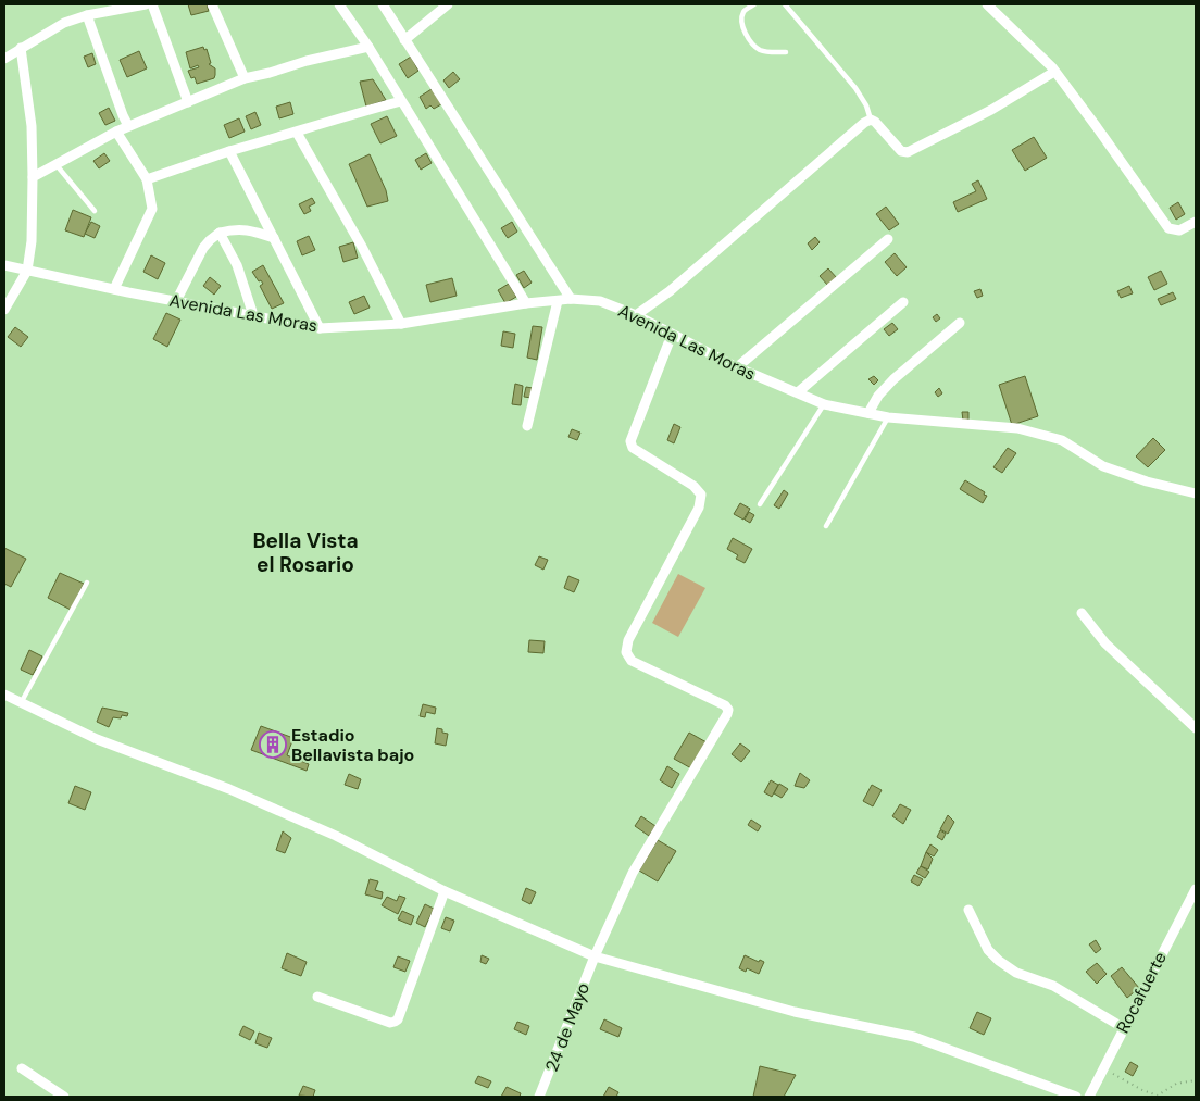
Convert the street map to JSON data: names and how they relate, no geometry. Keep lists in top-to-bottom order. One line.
{"streets":{"street":["Avenida Las Moras","Rocafuerte","24 de Mayo"]},"crossings":[["Avenida Las Moras","24 de Mayo"]],"districts":["Bella Vista el Rosario"],"places":{"building":["Estadio Bellavista bajo"]}}
